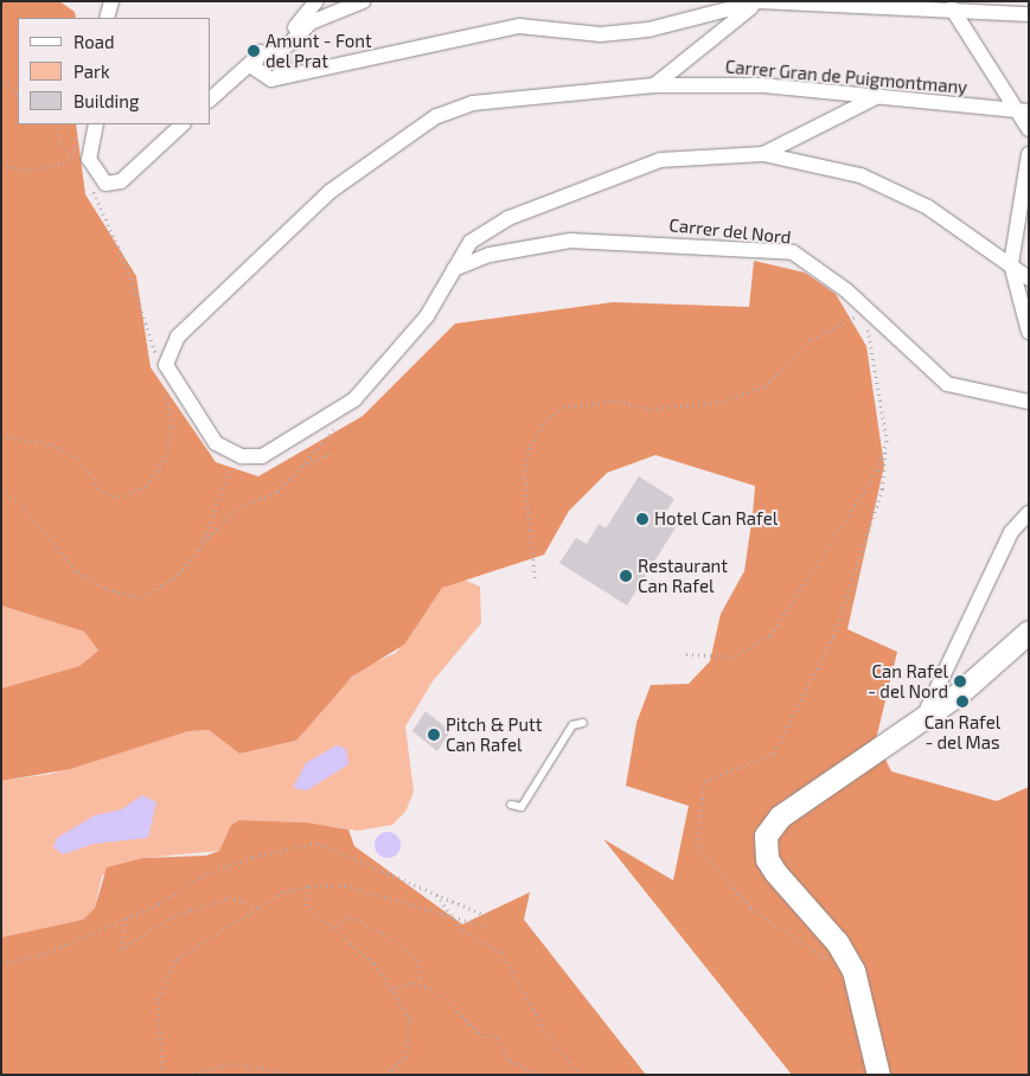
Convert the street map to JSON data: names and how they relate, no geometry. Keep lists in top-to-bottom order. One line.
{"streets":{"street":["Carrer Gran de Puigmontmany","Carrer del Nord"]},"places":["Amunt - Font del Prat","Hotel Can Rafel","Restaurant Can Rafel","Can Rafel - del Nord","Can Rafel - del Mas","Pitch & Putt Can Rafel"],"legend":["Road","Park","Building"]}
